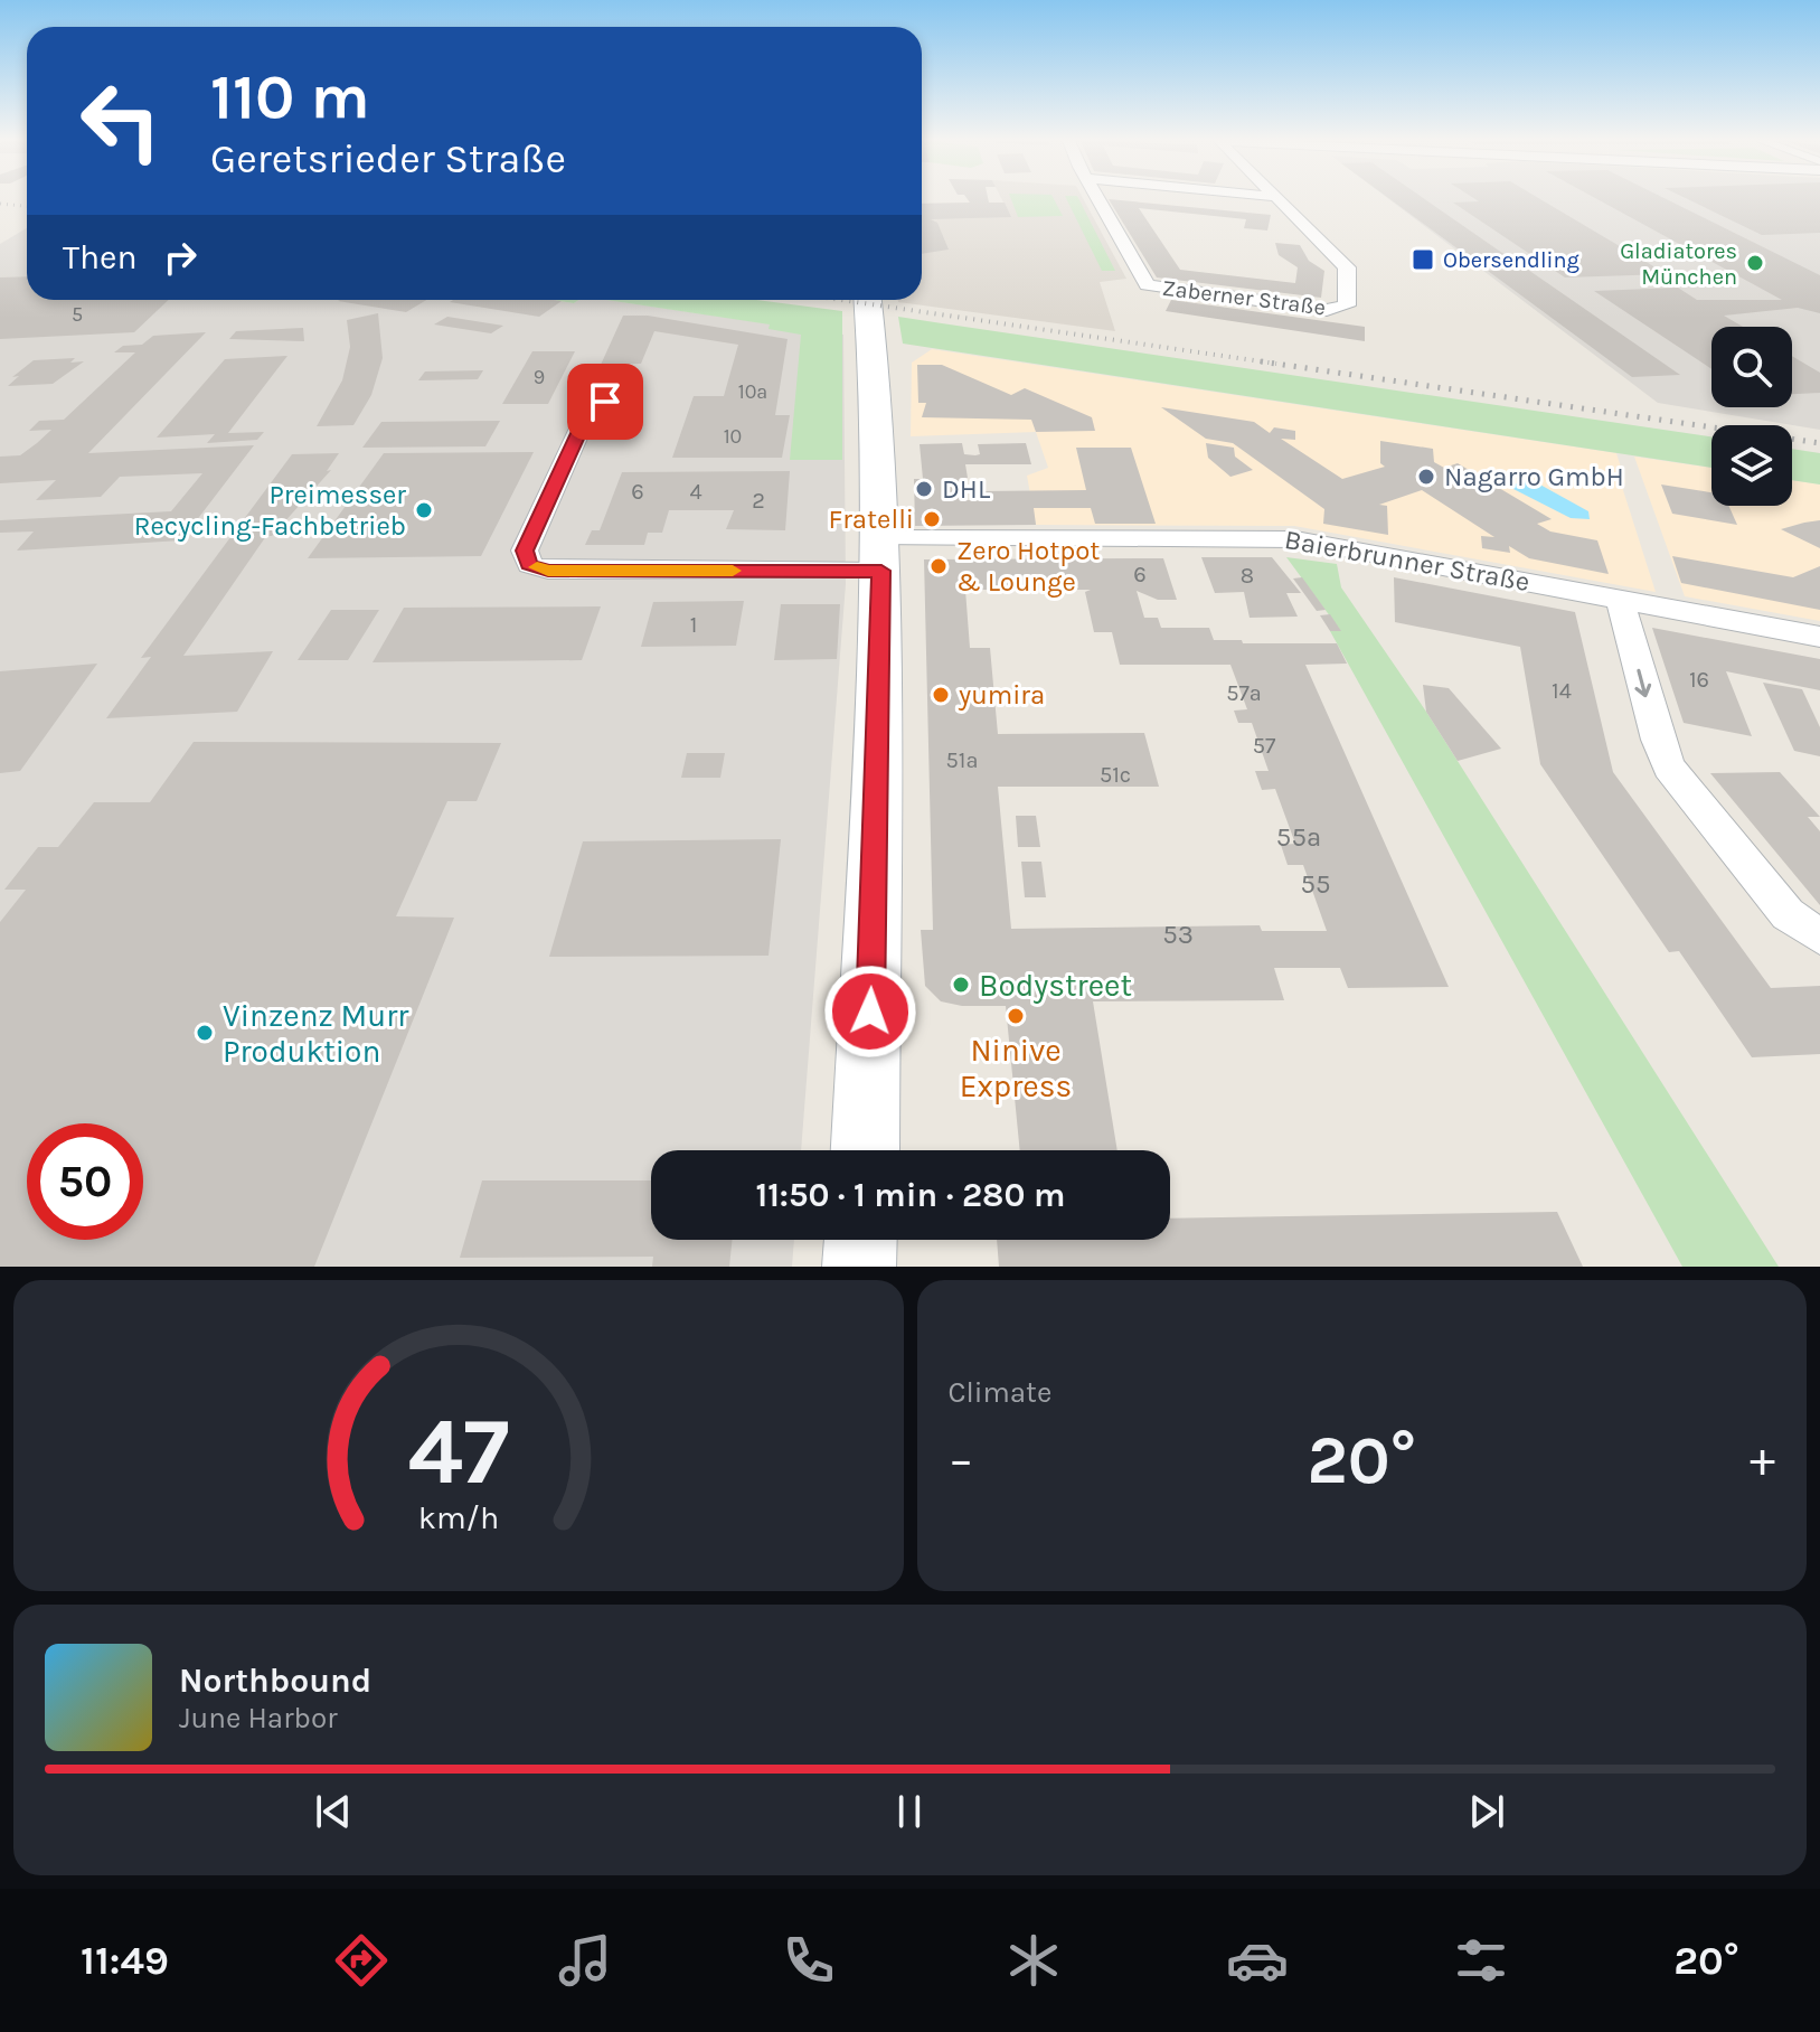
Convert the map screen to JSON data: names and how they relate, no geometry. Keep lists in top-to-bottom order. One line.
{"streets":{"street":["Zaberner Straße","Baierbrunner Straße"]},"places":{"transit":["Obersendling"],"other":["Gladiatores München","Nagarro GmbH","DHL","Preimesser Recycling-Fachbetrieb","Fratelli","Zero Hotpot & Lounge","yumira","Bodystreet","Ninive Express","Vinzenz Murr Produktion"]},"house_numbers":["5","9","10a","10","6","4","2","6","8","1","16","14","57a","57","51a","51c","55a","55","53"],"page":{"turn":["110 m","Geretsrieder Straße"],"then":"Then","limit":"50","trip":"11:50 · 1 min · 280 m","tile":"Climate","heat":["−","20°","+"],"song":["Northbound","June Harbor"],"tabs":["11:49","20°"],"gauge":["47","km/h"]}}
